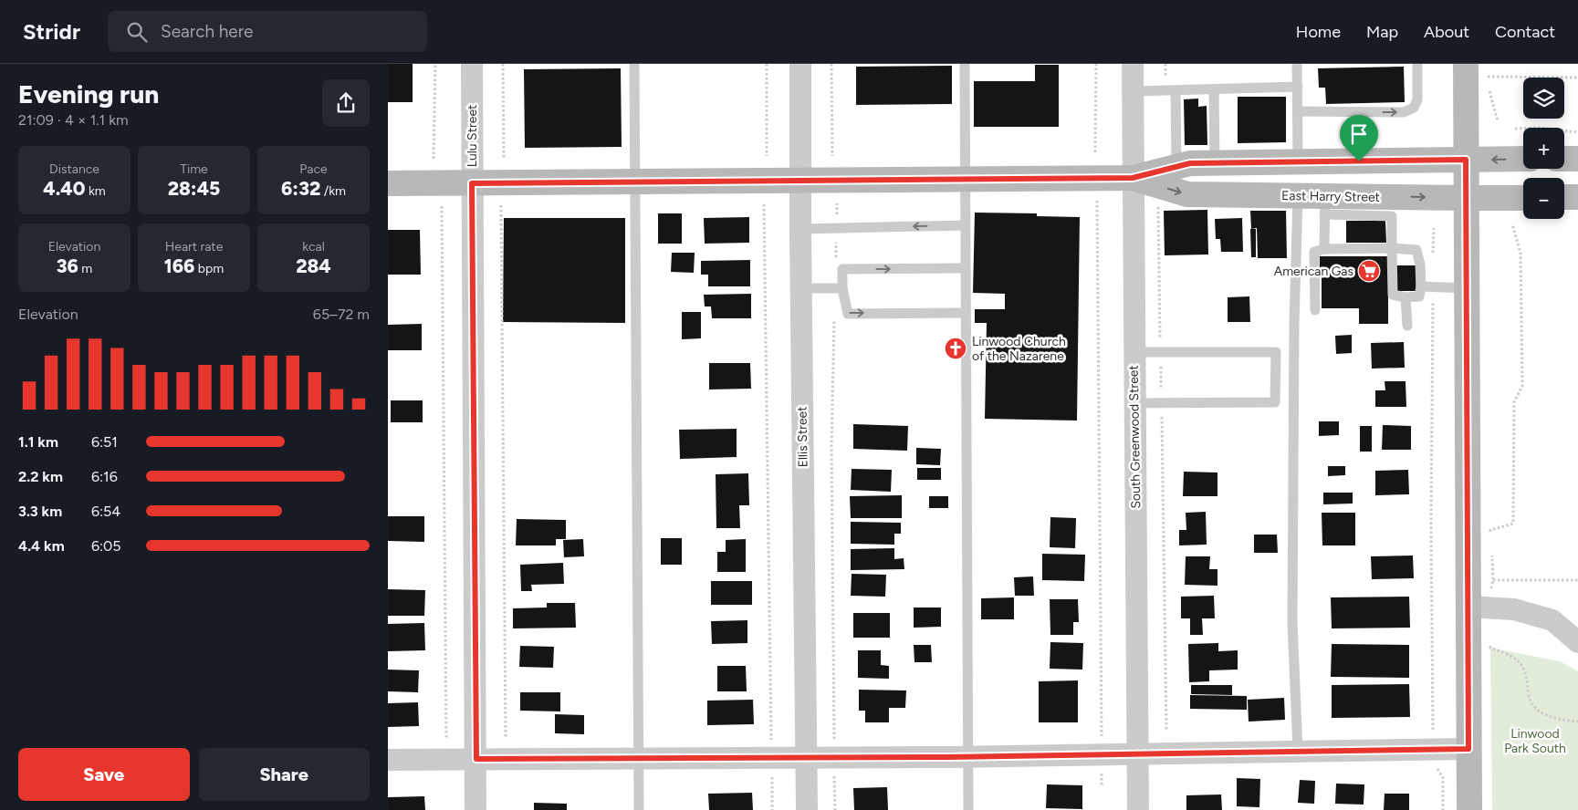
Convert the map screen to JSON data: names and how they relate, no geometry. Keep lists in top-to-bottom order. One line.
{"streets":{"main road":["East Harry Street"],"street":["Lulu Street","Ellis Street","South Greenwood Street"]},"crossings":[["Lulu Street","East Harry Street"],["East Harry Street","Ellis Street"],["East Harry Street","South Greenwood Street"]],"parks":["Linwood Park South"],"places":{"supermarket":["American Gas"],"church":["Linwood Church of the Nazarene"]},"page":{"header":"Stridr","search":"Search here","nav":["Home","Map","About","Contact"],"heading":["Evening run","21:09 · 4 × 1.1 km"],"map_buttons":["+","−"],"stats":[["Distance","4.40 km"],["Time","28:45"],["Pace","6:32 /km"],["Elevation","36 m"],["Heart rate","166 bpm"],["kcal","284"]],"chart":["Elevation","65–72 m"],"list":[{"name":"1.1 km","note":"6:51"},{"name":"2.2 km","note":"6:16"},{"name":"3.3 km","note":"6:54"},{"name":"4.4 km","note":"6:05"}],"buttons":["Save","Share"]}}
